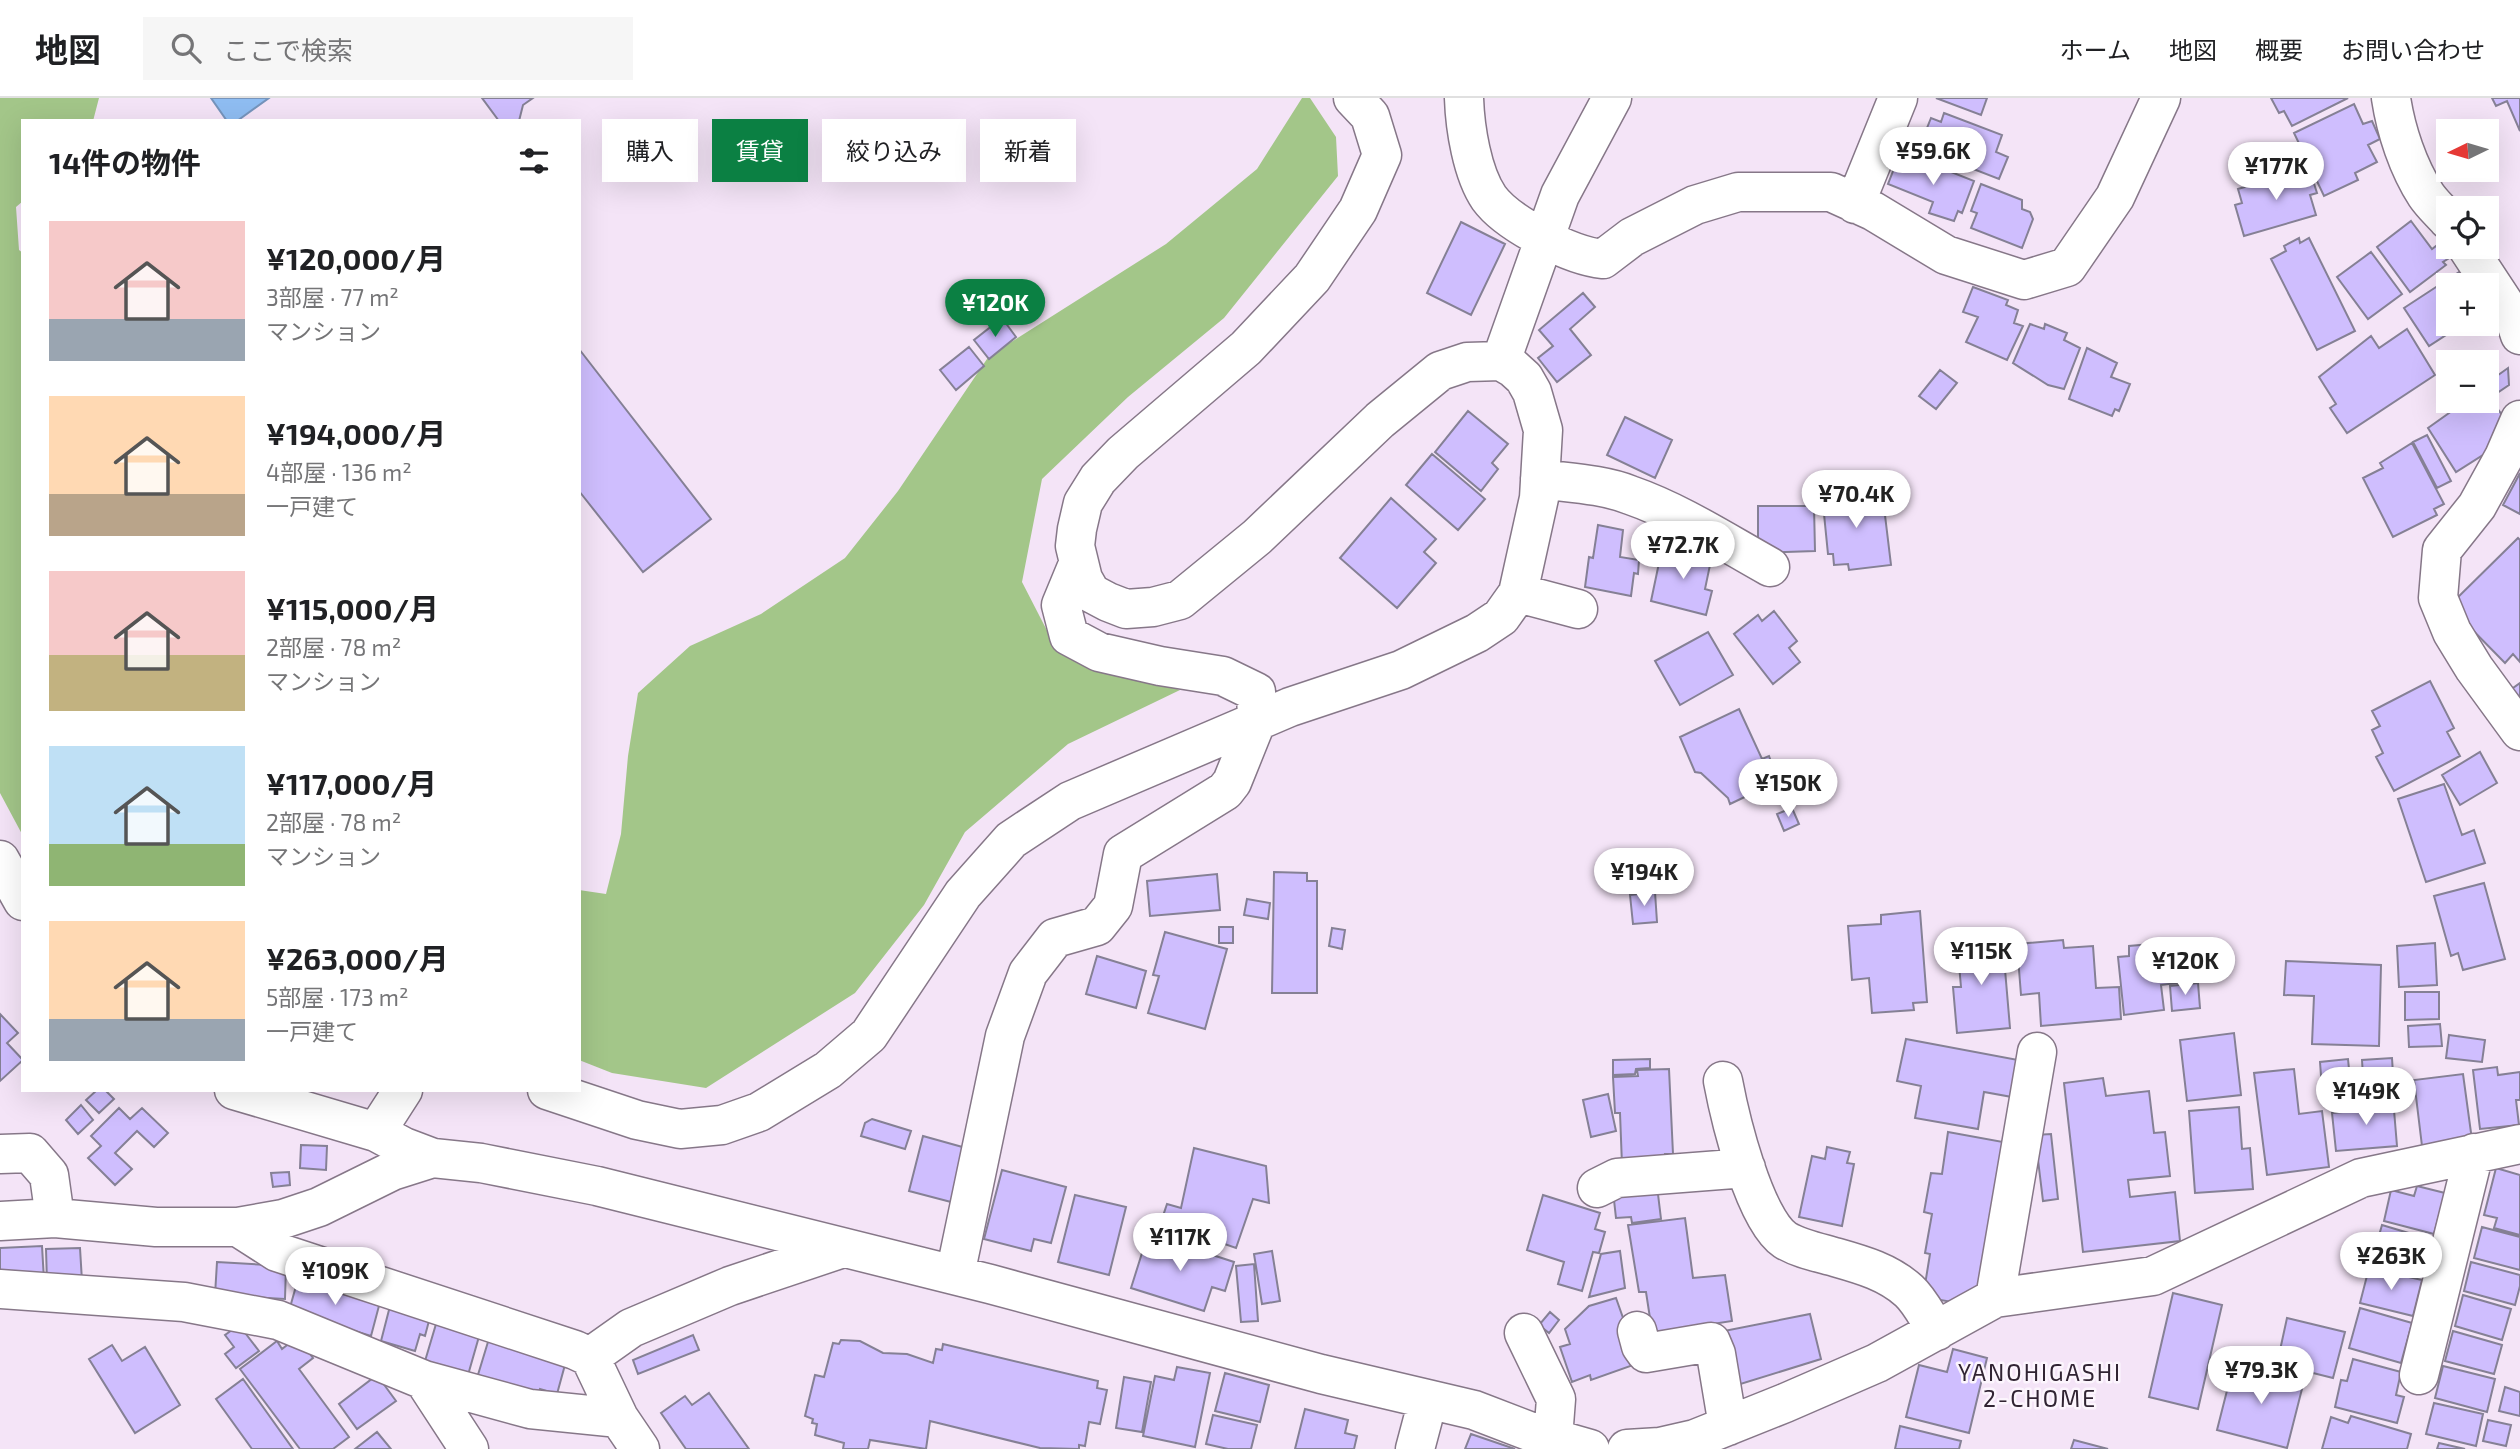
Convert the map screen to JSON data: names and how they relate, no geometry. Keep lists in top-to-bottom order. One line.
{"districts":["YANOHIGASHI 2-CHOME"],"north":"left","page":{"header":"地図","search":"ここで検索","nav":["ホーム","地図","概要","お問い合わせ"],"map_buttons":["+","−"],"chip":["購入","賃貸","絞り込み","新着"],"heading":"14件の物件","price":["¥59.6K","¥177K","¥120K","¥70.4K","¥72.7K","¥150K","¥194K","¥115K","¥120K","¥149K","¥117K","¥263K","¥109K","¥79.3K"],"list":[{"name":"¥120,000/月","note":"3部屋 · 77 m² · マンション"},{"name":"¥194,000/月","note":"4部屋 · 136 m² · 一戸建て"},{"name":"¥115,000/月","note":"2部屋 · 78 m² · マンション"},{"name":"¥117,000/月","note":"2部屋 · 78 m² · マンション"},{"name":"¥263,000/月","note":"5部屋 · 173 m² · 一戸建て"}]}}
